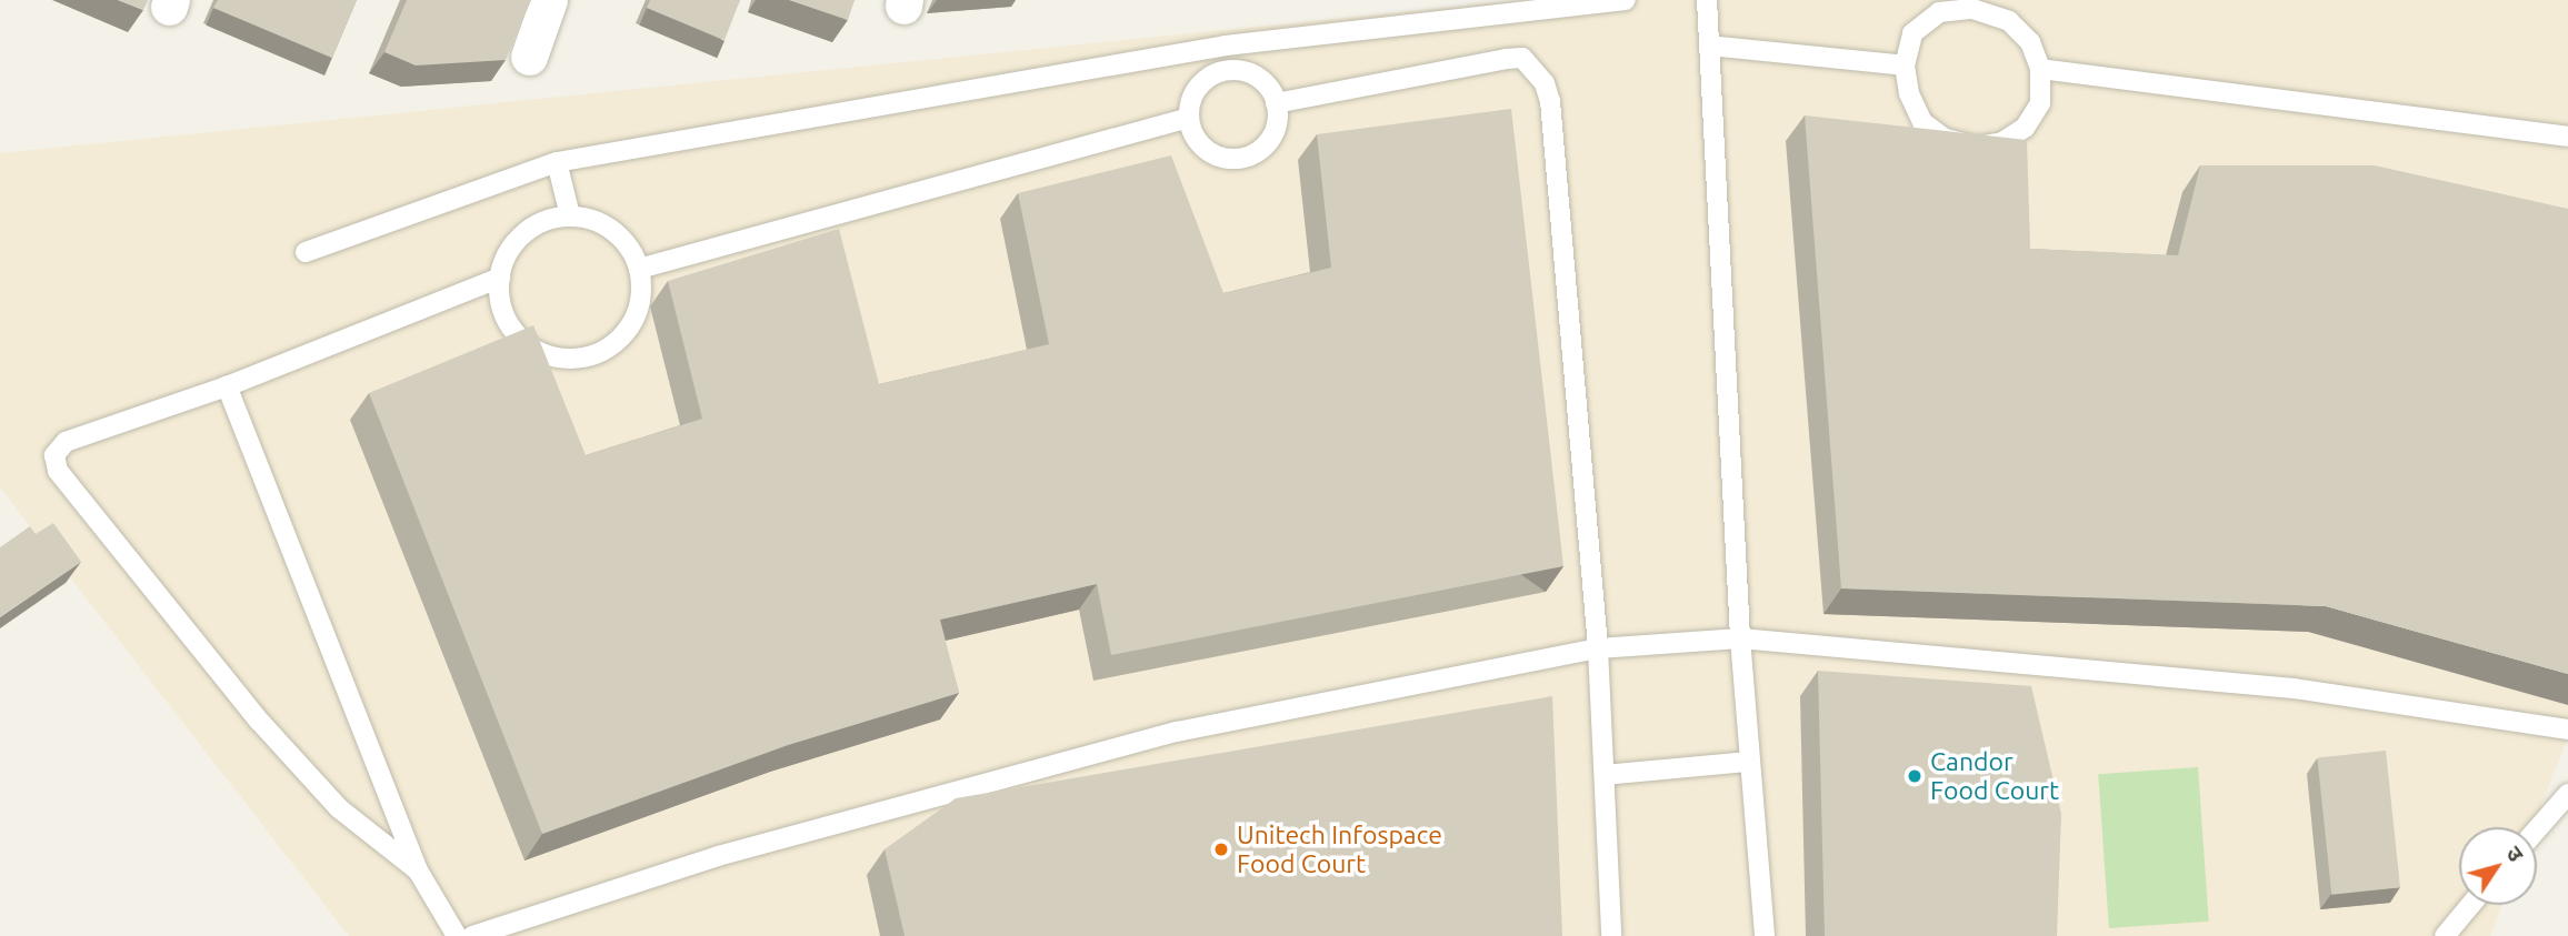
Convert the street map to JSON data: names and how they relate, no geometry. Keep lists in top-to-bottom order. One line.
{"places":["Candor Food Court","Unitech Infospace Food Court"],"north":"top right"}
